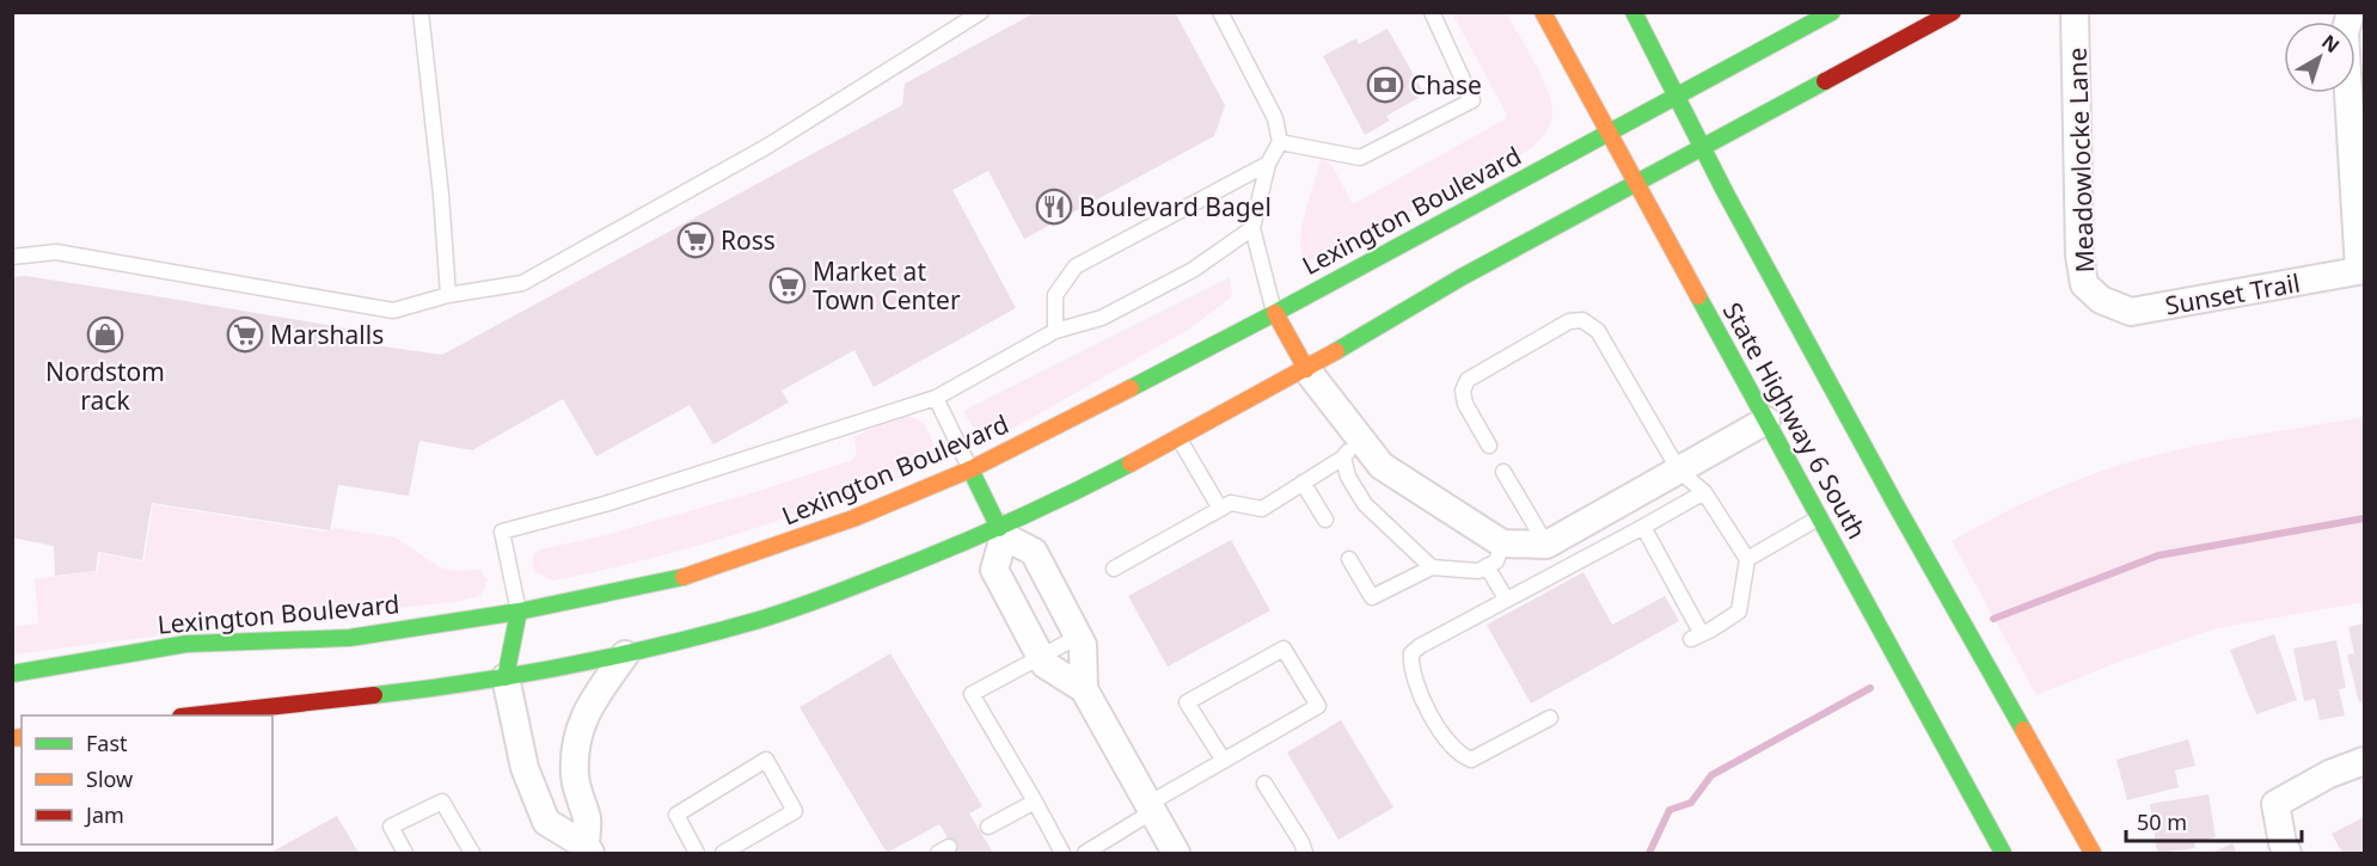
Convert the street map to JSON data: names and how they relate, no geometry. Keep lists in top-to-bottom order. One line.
{"streets":{"main road":["Lexington Boulevard","State Highway 6 South"],"street":["Meadowlocke Lane","Sunset Trail"]},"crossings":[["Meadowlocke Lane","Sunset Trail"],["Lexington Boulevard","State Highway 6 South"]],"places":{"bank":["Chase"],"restaurant":["Boulevard Bagel"],"supermarket":["Ross","Market at Town Center","Marshalls"],"shop":["Nordstom rack"]},"legend":["Fast","Slow","Jam"],"scale_bar":"50 m","north":"top right"}
